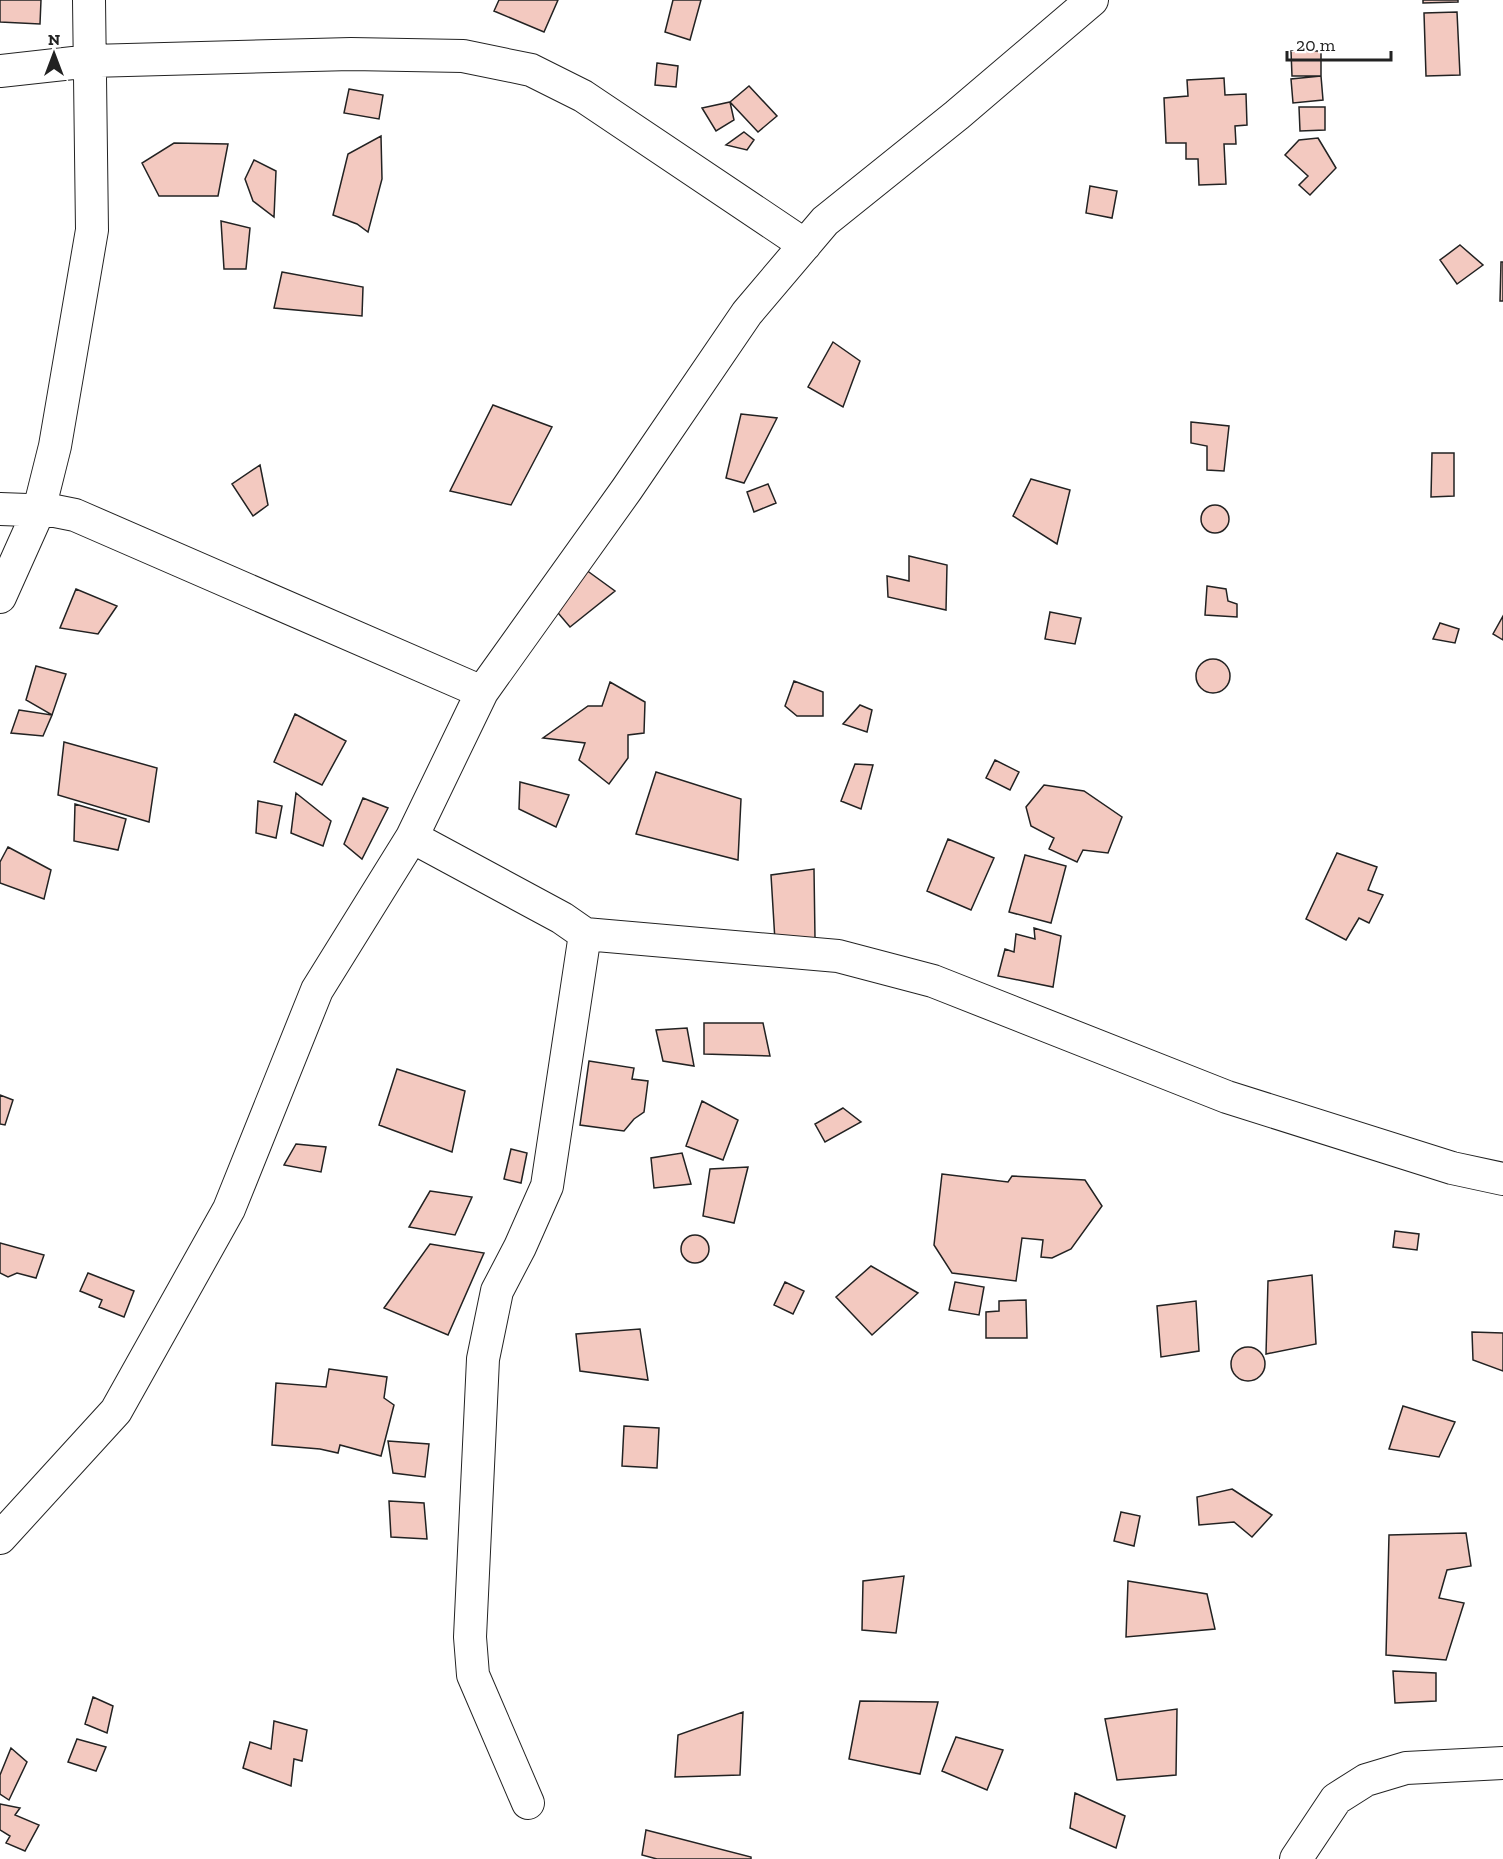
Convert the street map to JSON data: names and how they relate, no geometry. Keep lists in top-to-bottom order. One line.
{"scale_bar":"20 m","north":"top"}
